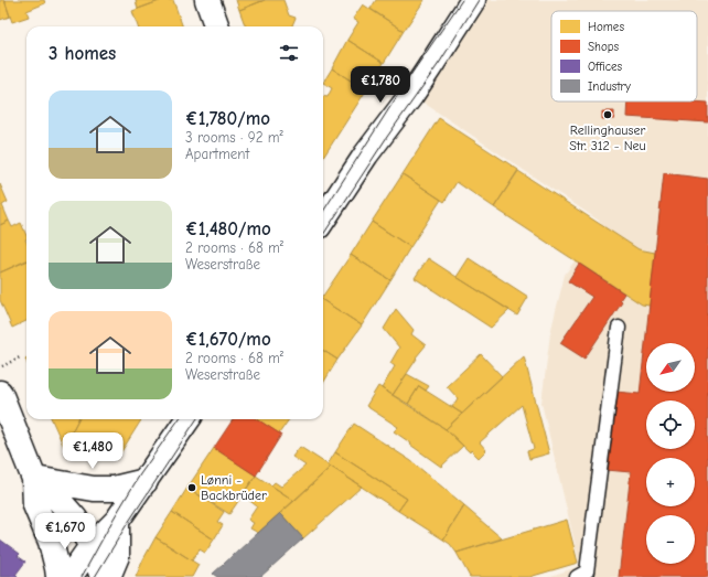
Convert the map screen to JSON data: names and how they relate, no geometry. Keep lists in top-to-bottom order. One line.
{"places":["Rellinghauser Str. 312 - Neu","Lønni - Backbrüder"],"legend":["Homes","Shops","Offices","Industry"],"north":"bottom left","page":{"heading":"3 homes","price":["€1,780","€1,480","€1,670"],"list":[{"name":"€1,780/mo","note":"3 rooms · 92 m² · Apartment"},{"name":"€1,480/mo","note":"2 rooms · 68 m² · Weserstraße"},{"name":"€1,670/mo","note":"2 rooms · 68 m² · Weserstraße"}],"map_buttons":["+","−"]}}
